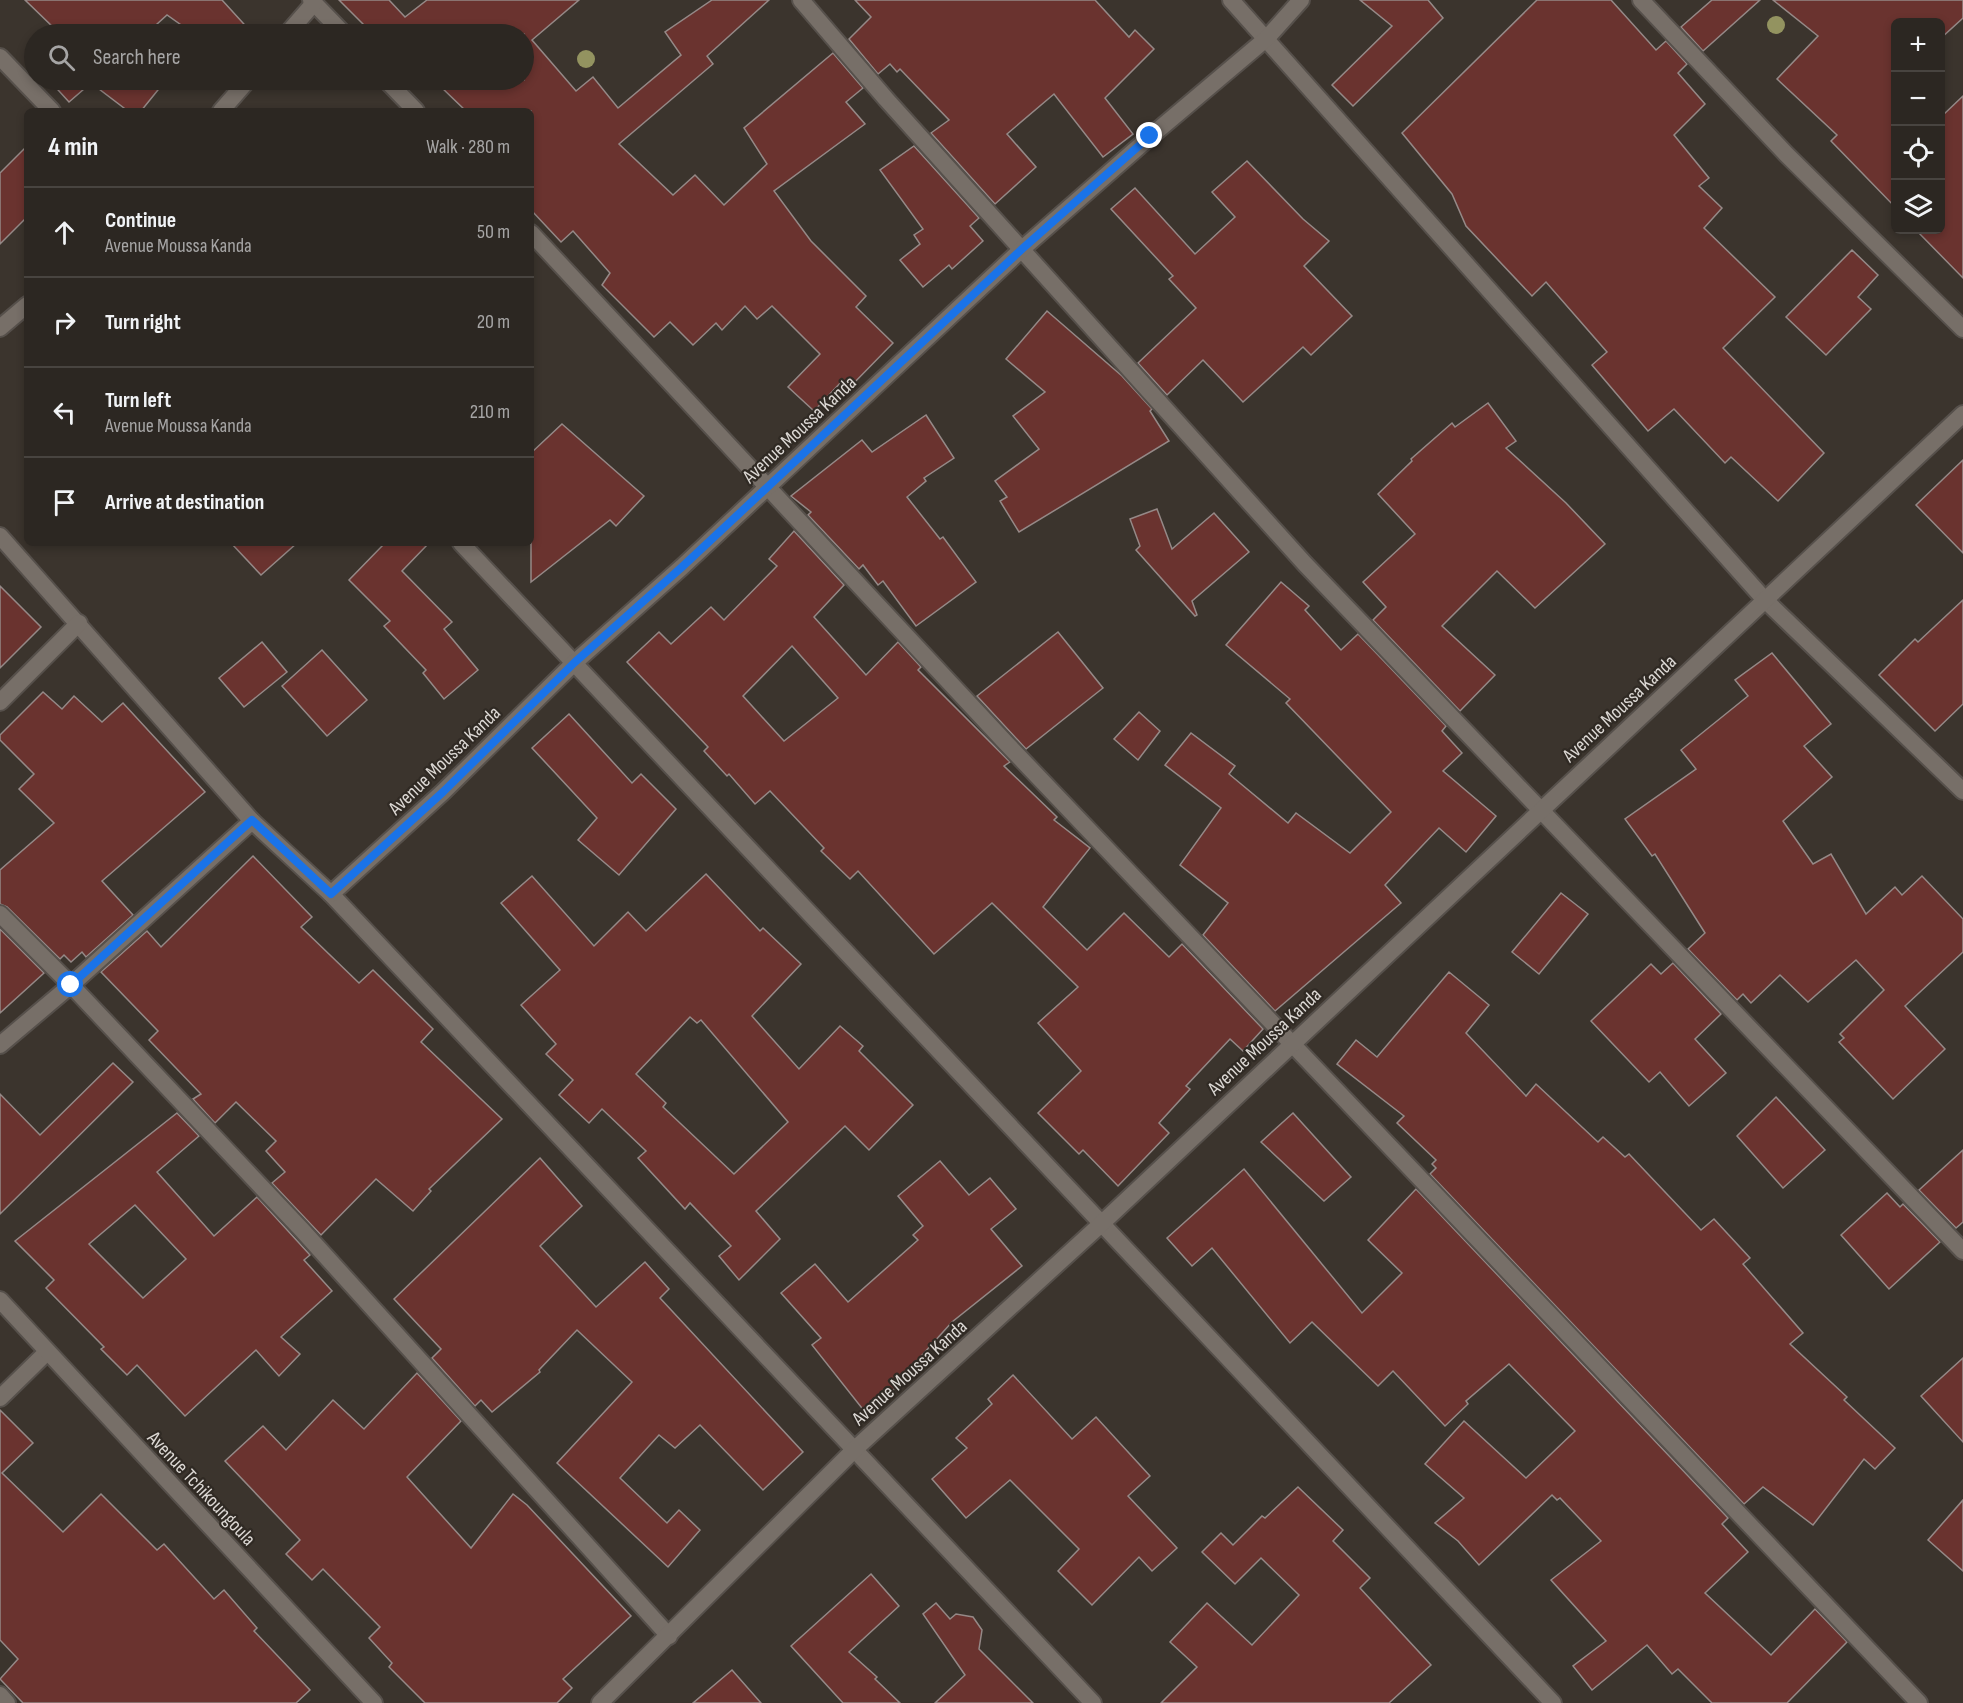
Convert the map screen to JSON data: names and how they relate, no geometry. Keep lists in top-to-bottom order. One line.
{"streets":{"street":["Avenue Moussa Kanda","Avenue Tchikoungoula"]},"page":{"map_buttons":["+","−"],"search":"Search here","heading":["4 min","Walk · 280 m"],"list":[["Continue","Avenue Moussa Kanda","50 m"],["Turn right","20 m"],["Turn left","Avenue Moussa Kanda","210 m"],"Arrive at destination"]}}
